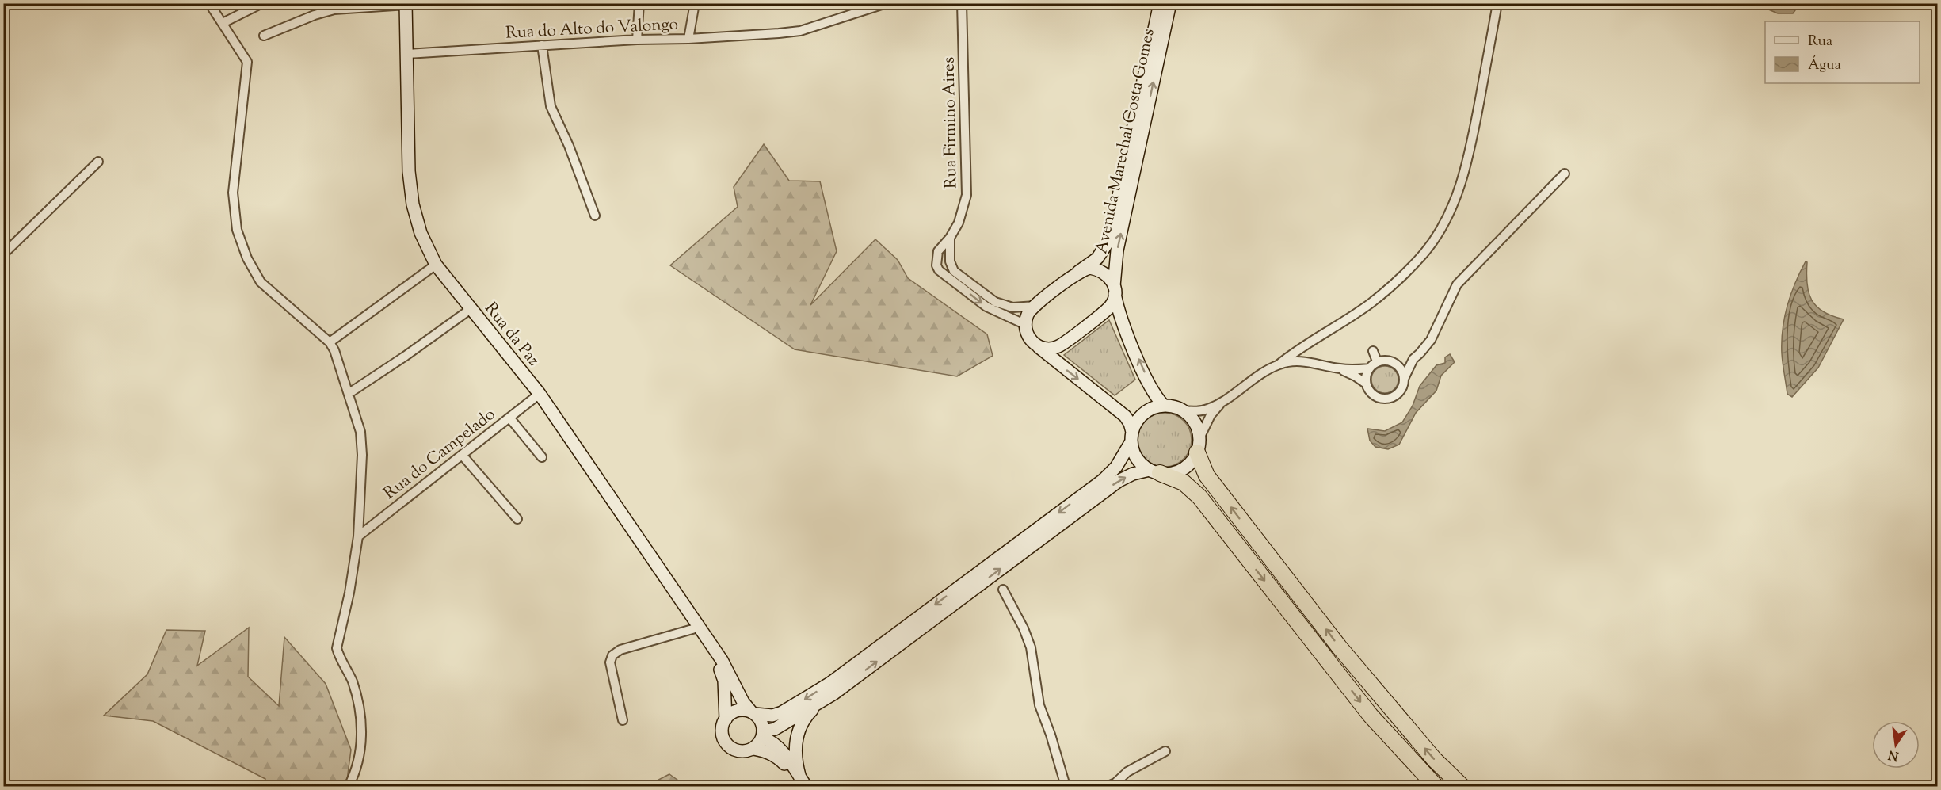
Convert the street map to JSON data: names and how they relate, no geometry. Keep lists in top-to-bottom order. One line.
{"streets":{"main road":["Avenida Marechal Costa Gomes","Rua da Paz"],"street":["Rua do Alto do Valongo","Rua Firmino Aires","Rua do Campelado"]},"crossings":[["Rua do Alto do Valongo","Rua da Paz"],["Rua da Paz","Rua do Campelado"]],"legend":["Rua","Água"],"north":"bottom"}
